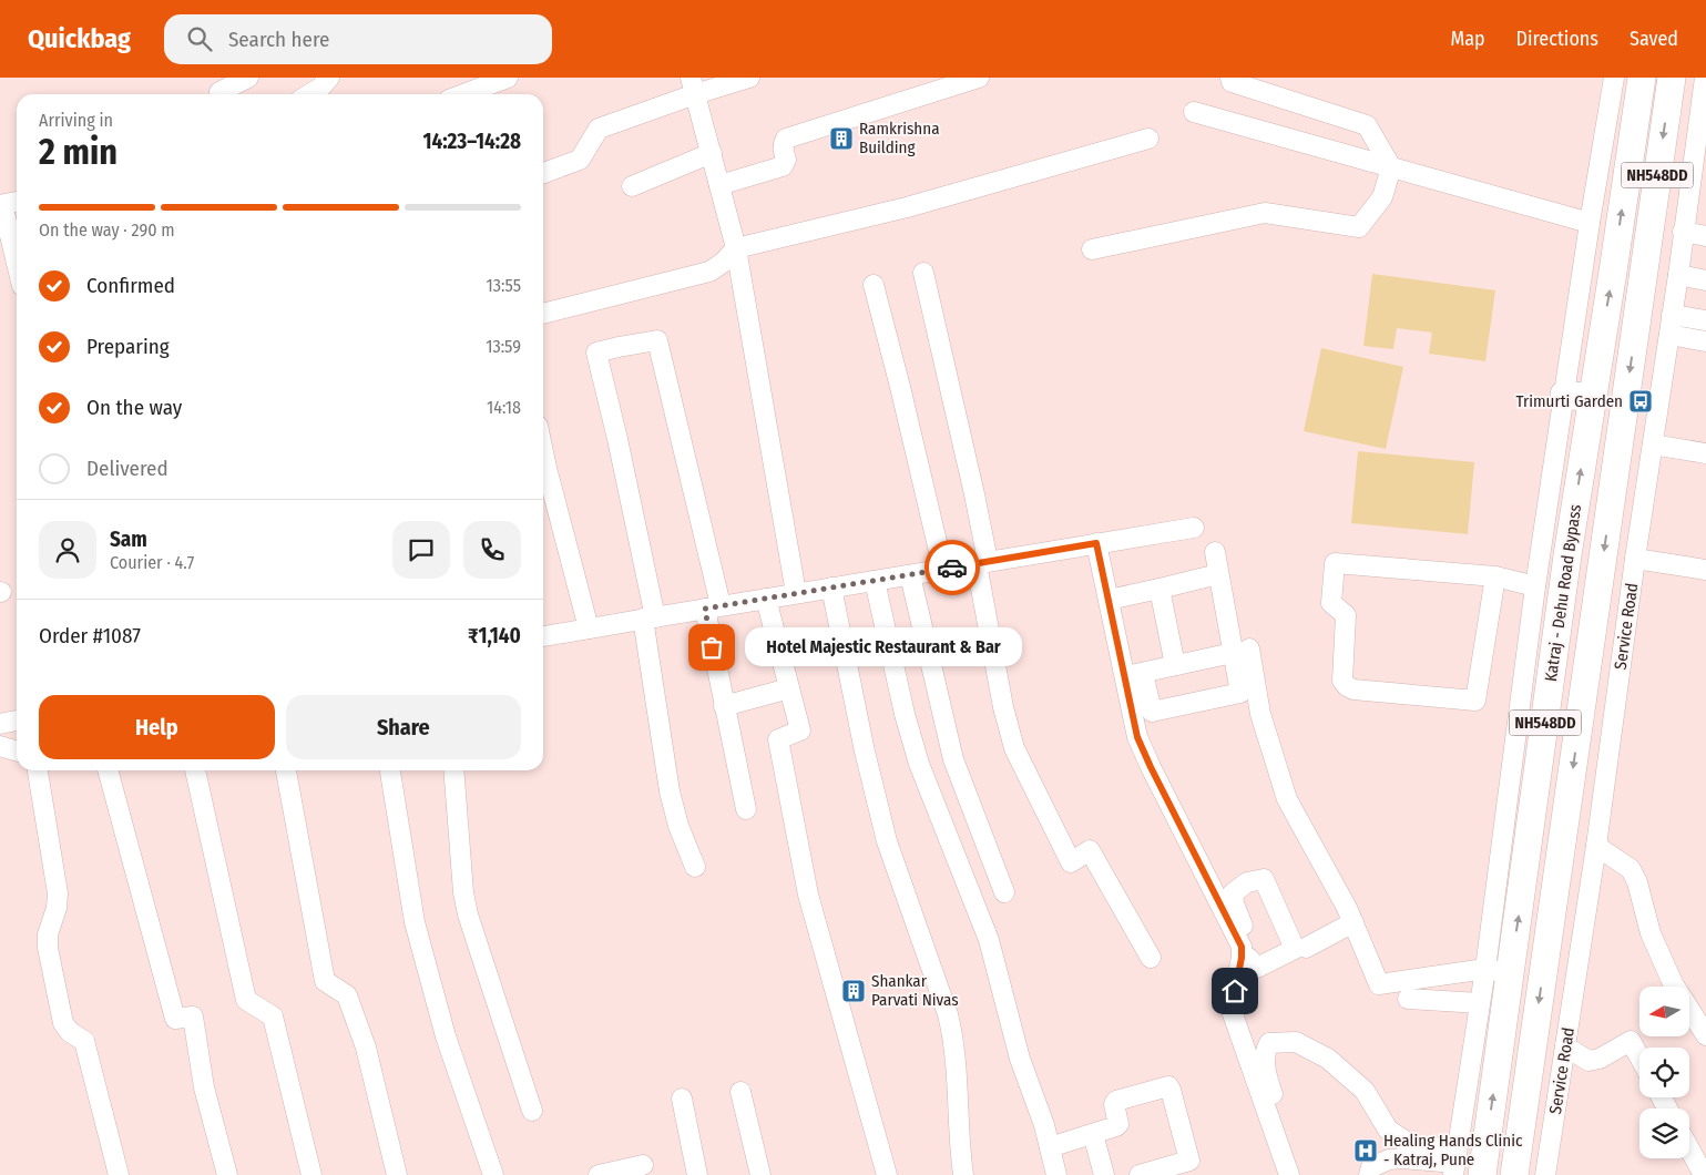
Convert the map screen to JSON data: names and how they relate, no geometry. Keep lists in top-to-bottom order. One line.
{"streets":{"highway":["NH548DD","Katraj - Dehu Road Bypass"],"street":["Service Road"]},"places":{"building":["Ramkrishna Building","Shankar Parvati Nivas"],"bus stop":["Trimurti Garden"],"other":["Hotel Majestic Restaurant & Bar"],"hospital":["Healing Hands Clinic - Katraj, Pune"]},"north":"left","page":{"header":"Quickbag","search":"Search here","nav":["Map","Directions","Saved"],"heading":["2 min","Arriving in","14:23–14:28"],"panel":["Sam","Courier · 4.7","Order #1087","₹1,140"],"bar":"On the way · 290 m","list":[["Confirmed","13:55"],["Preparing","13:59"],["On the way","14:18"],"Delivered"],"bubble":"Hotel Majestic Restaurant & Bar","buttons":["Help","Share"]}}
